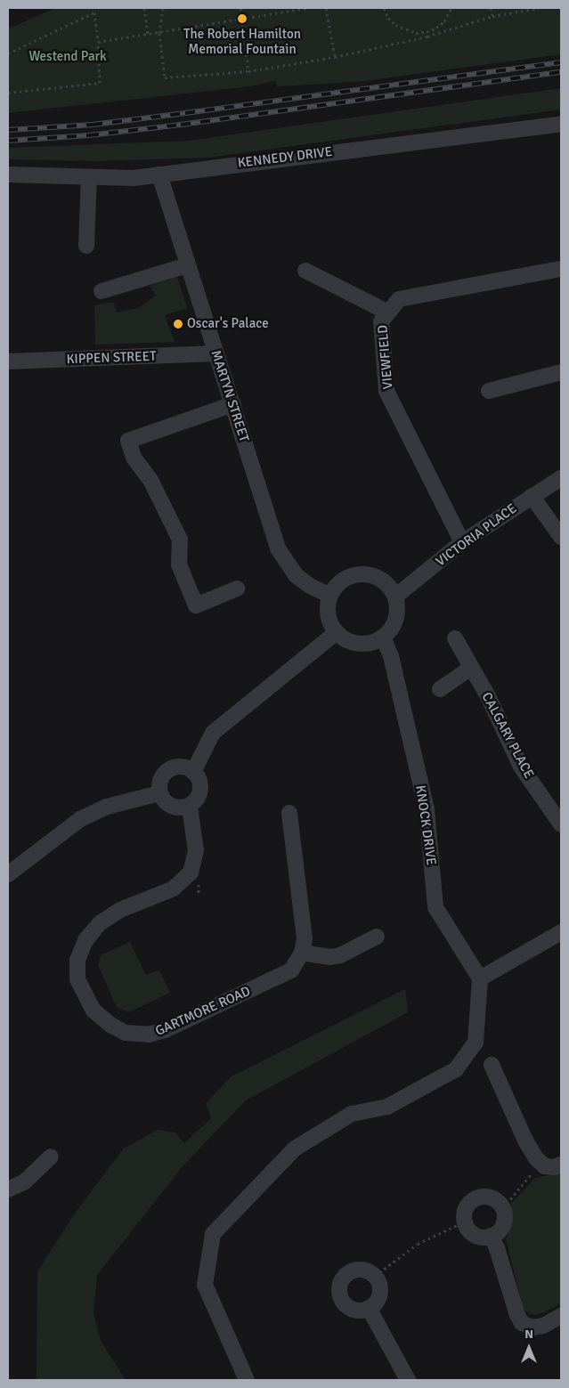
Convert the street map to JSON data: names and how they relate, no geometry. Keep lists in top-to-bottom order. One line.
{"streets":{"street":["KENNEDY DRIVE","VIEWFIELD","KIPPEN STREET","MARTYN STREET","VICTORIA PLACE","CALGARY PLACE","KNOCK DRIVE","GARTMORE ROAD"]},"crossings":[["KENNEDY DRIVE","MARTYN STREET"],["VIEWFIELD","VICTORIA PLACE"],["KIPPEN STREET","MARTYN STREET"],["MARTYN STREET","VICTORIA PLACE"],["MARTYN STREET","KNOCK DRIVE"],["VICTORIA PLACE","KNOCK DRIVE"]],"parks":["Westend Park"],"places":["The Robert Hamilton Memorial Fountain","Oscar's Palace"],"north":"top"}
